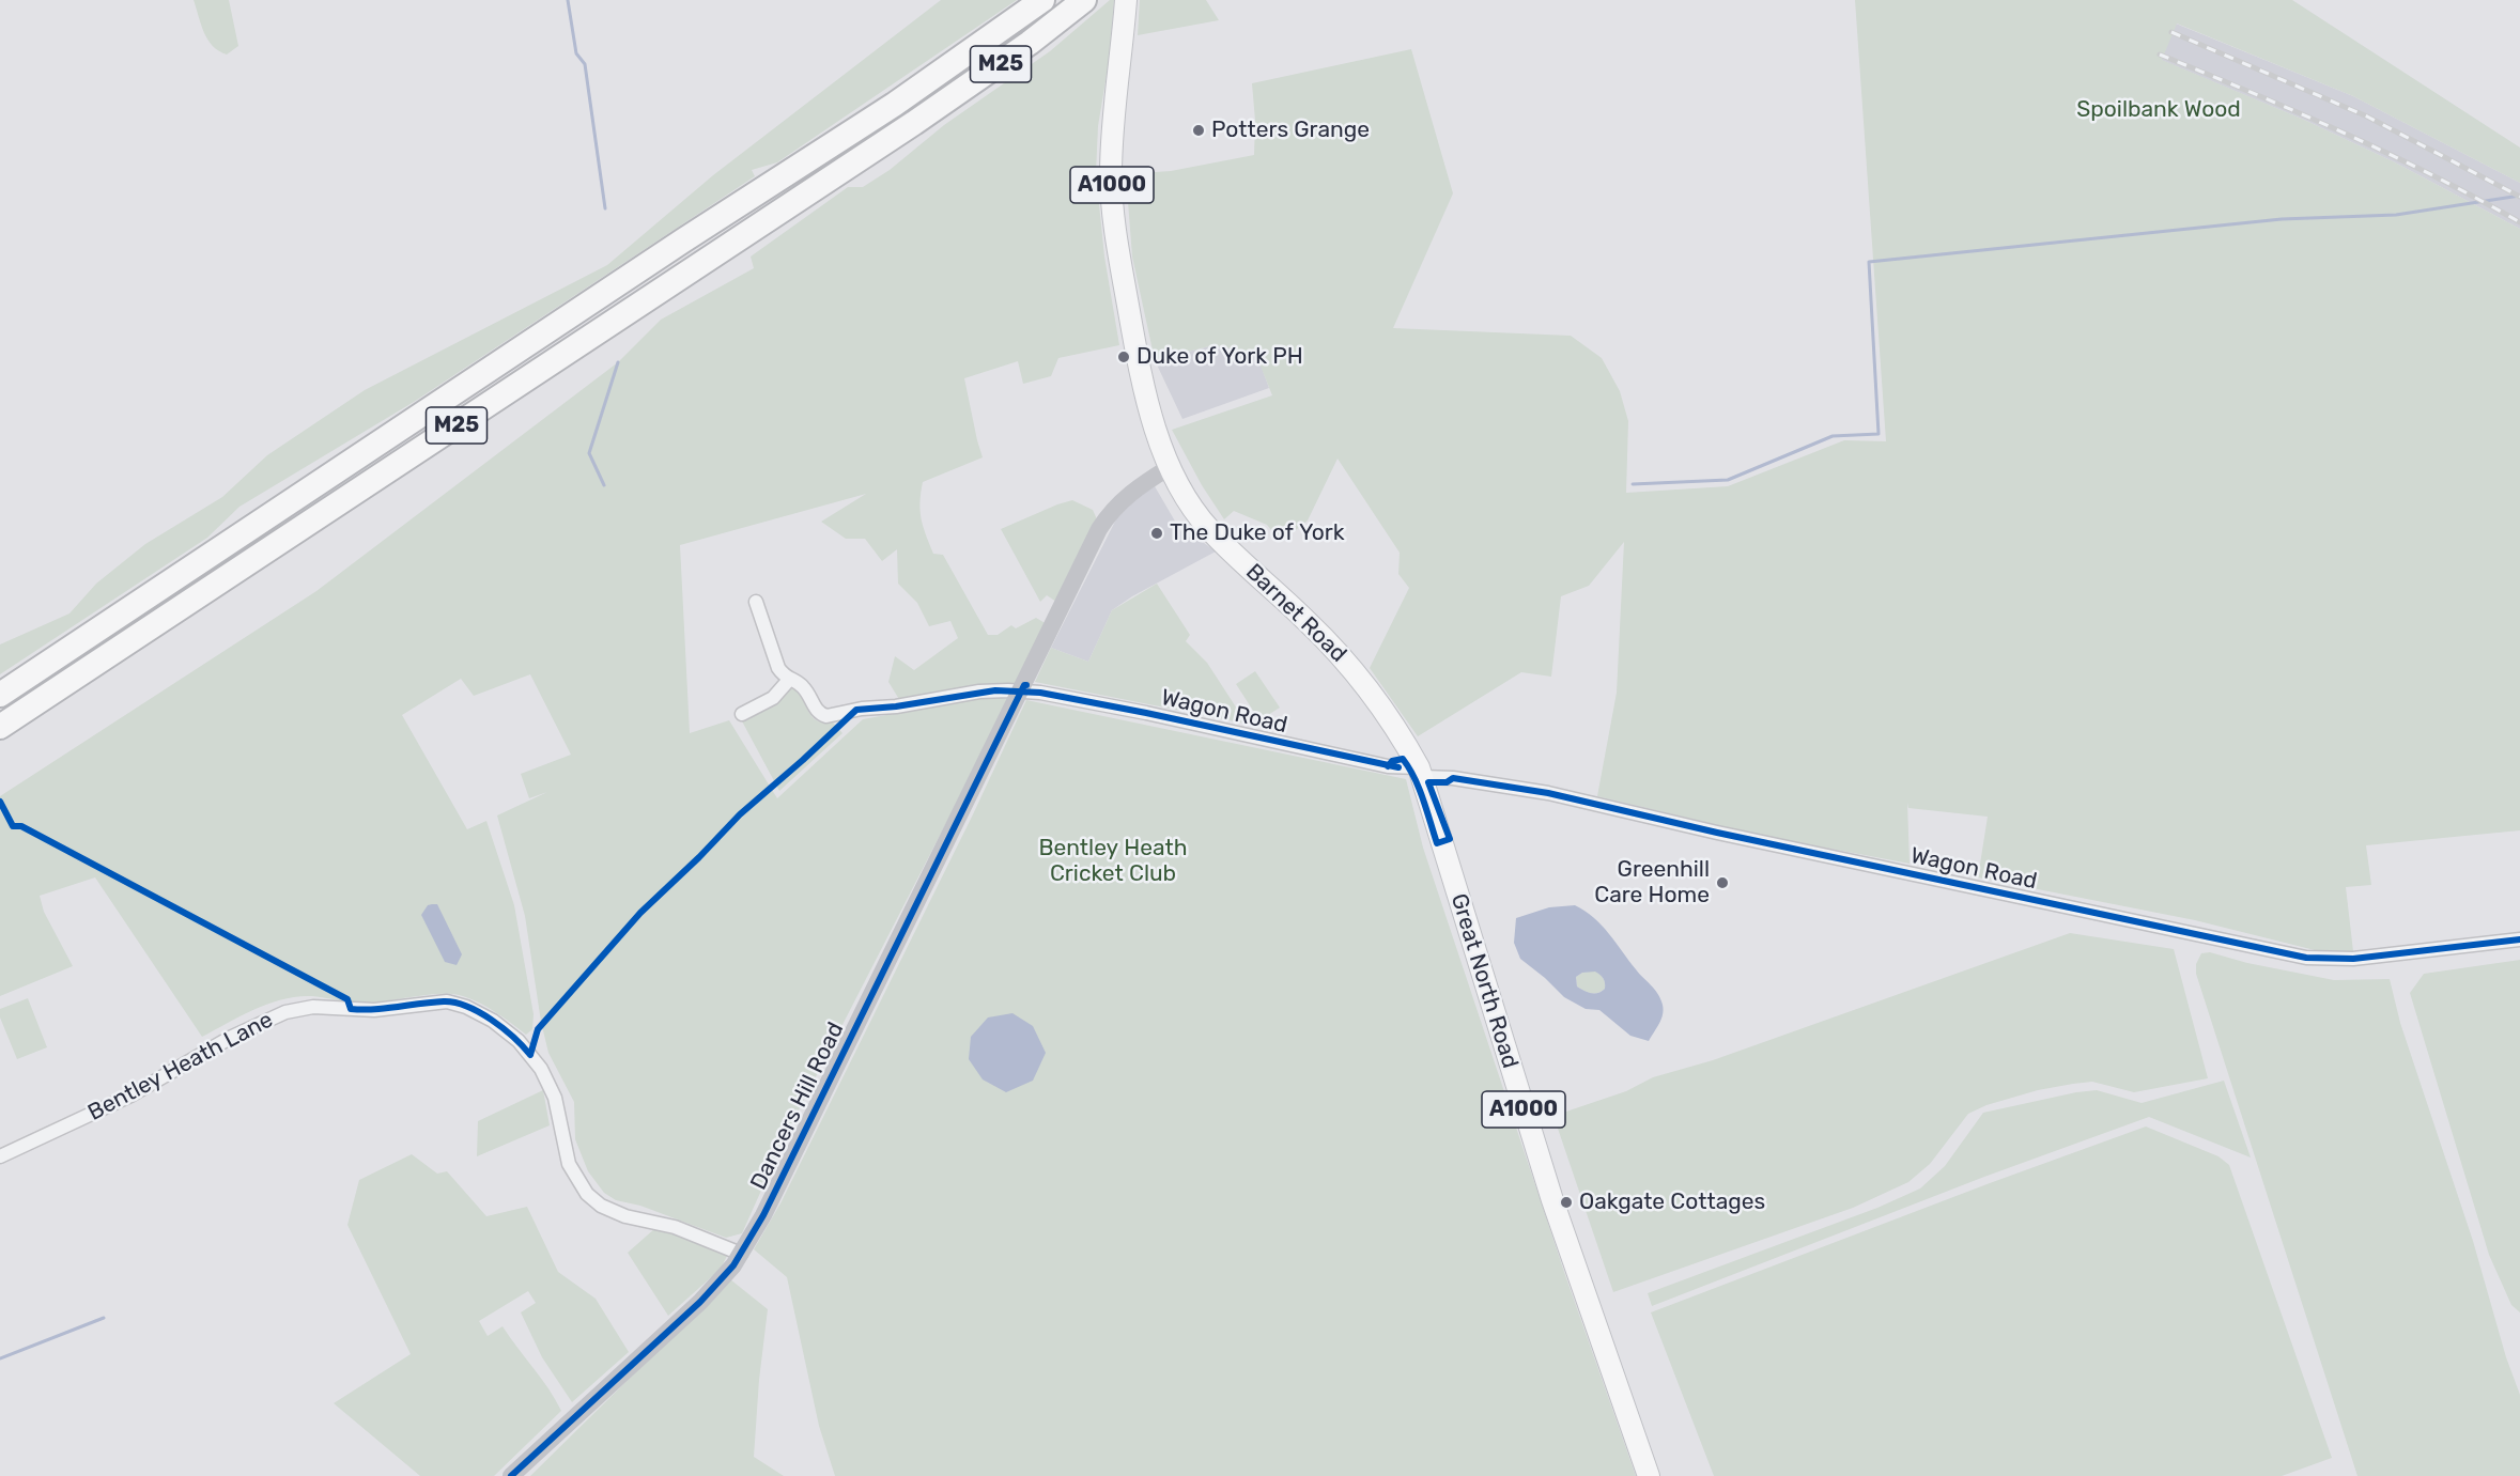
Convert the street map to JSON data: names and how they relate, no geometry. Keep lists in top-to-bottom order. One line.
{"streets":{"highway":["M25"],"main road":["A1000","Barnet Road","Great North Road"],"street":["Wagon Road","Bentley Heath Lane","Dancers Hill Road"]},"crossings":[["Barnet Road","Great North Road"],["Barnet Road","Dancers Hill Road"],["Wagon Road","Great North Road"],["Wagon Road","Dancers Hill Road"],["Bentley Heath Lane","Dancers Hill Road"]],"parks":["Spoilbank Wood","Bentley Heath Cricket Club"],"places":["Potters Grange","Duke of York PH","The Duke of York","Greenhill Care Home","Oakgate Cottages"]}
